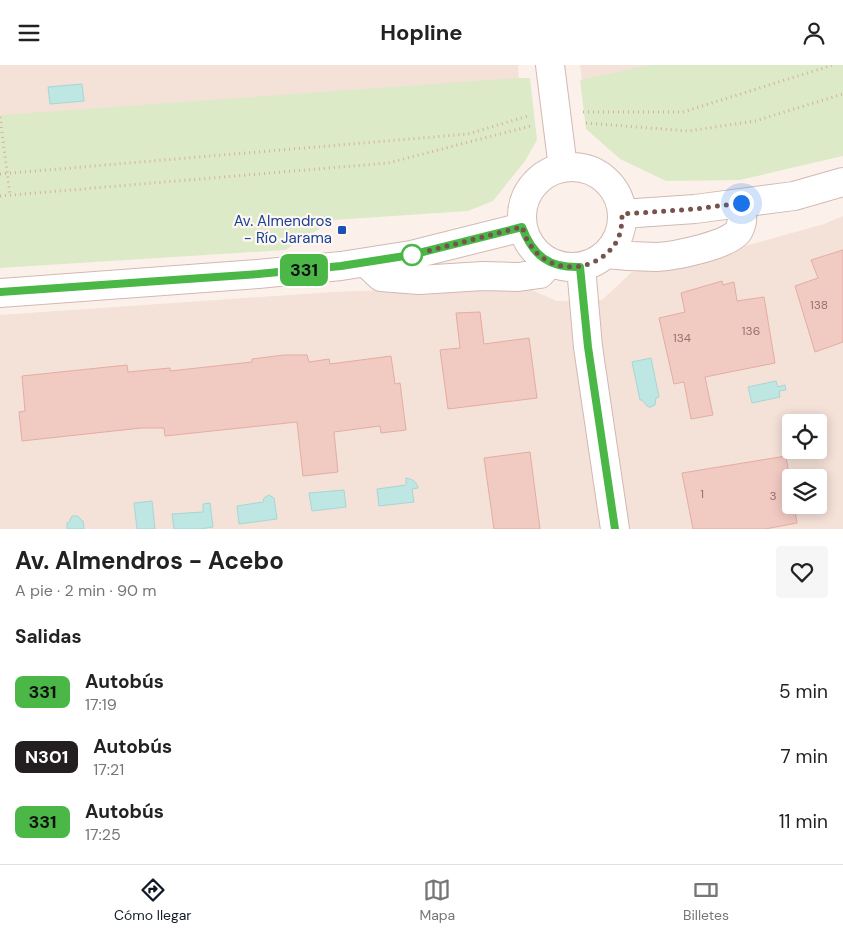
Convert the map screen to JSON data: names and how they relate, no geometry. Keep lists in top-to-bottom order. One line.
{"places":{"transit":["Av. Almendros - Río Jarama"]},"lines":["bus line 331"],"house_numbers":["138","136","134","1","3"],"page":{"header":"Hopline","on_map":"331","heading":[["Av. Almendros - Acebo","A pie · 2 min · 90 m"],"Salidas"],"list":[{"mark":"331","name":"Autobús","note":"17:19","value":"5 min"},{"mark":"N301","name":"Autobús","note":"17:21","value":"7 min"},{"mark":"331","name":"Autobús","note":"17:25","value":"11 min"}],"tabs":["Cómo llegar","Mapa","Billetes"]}}
